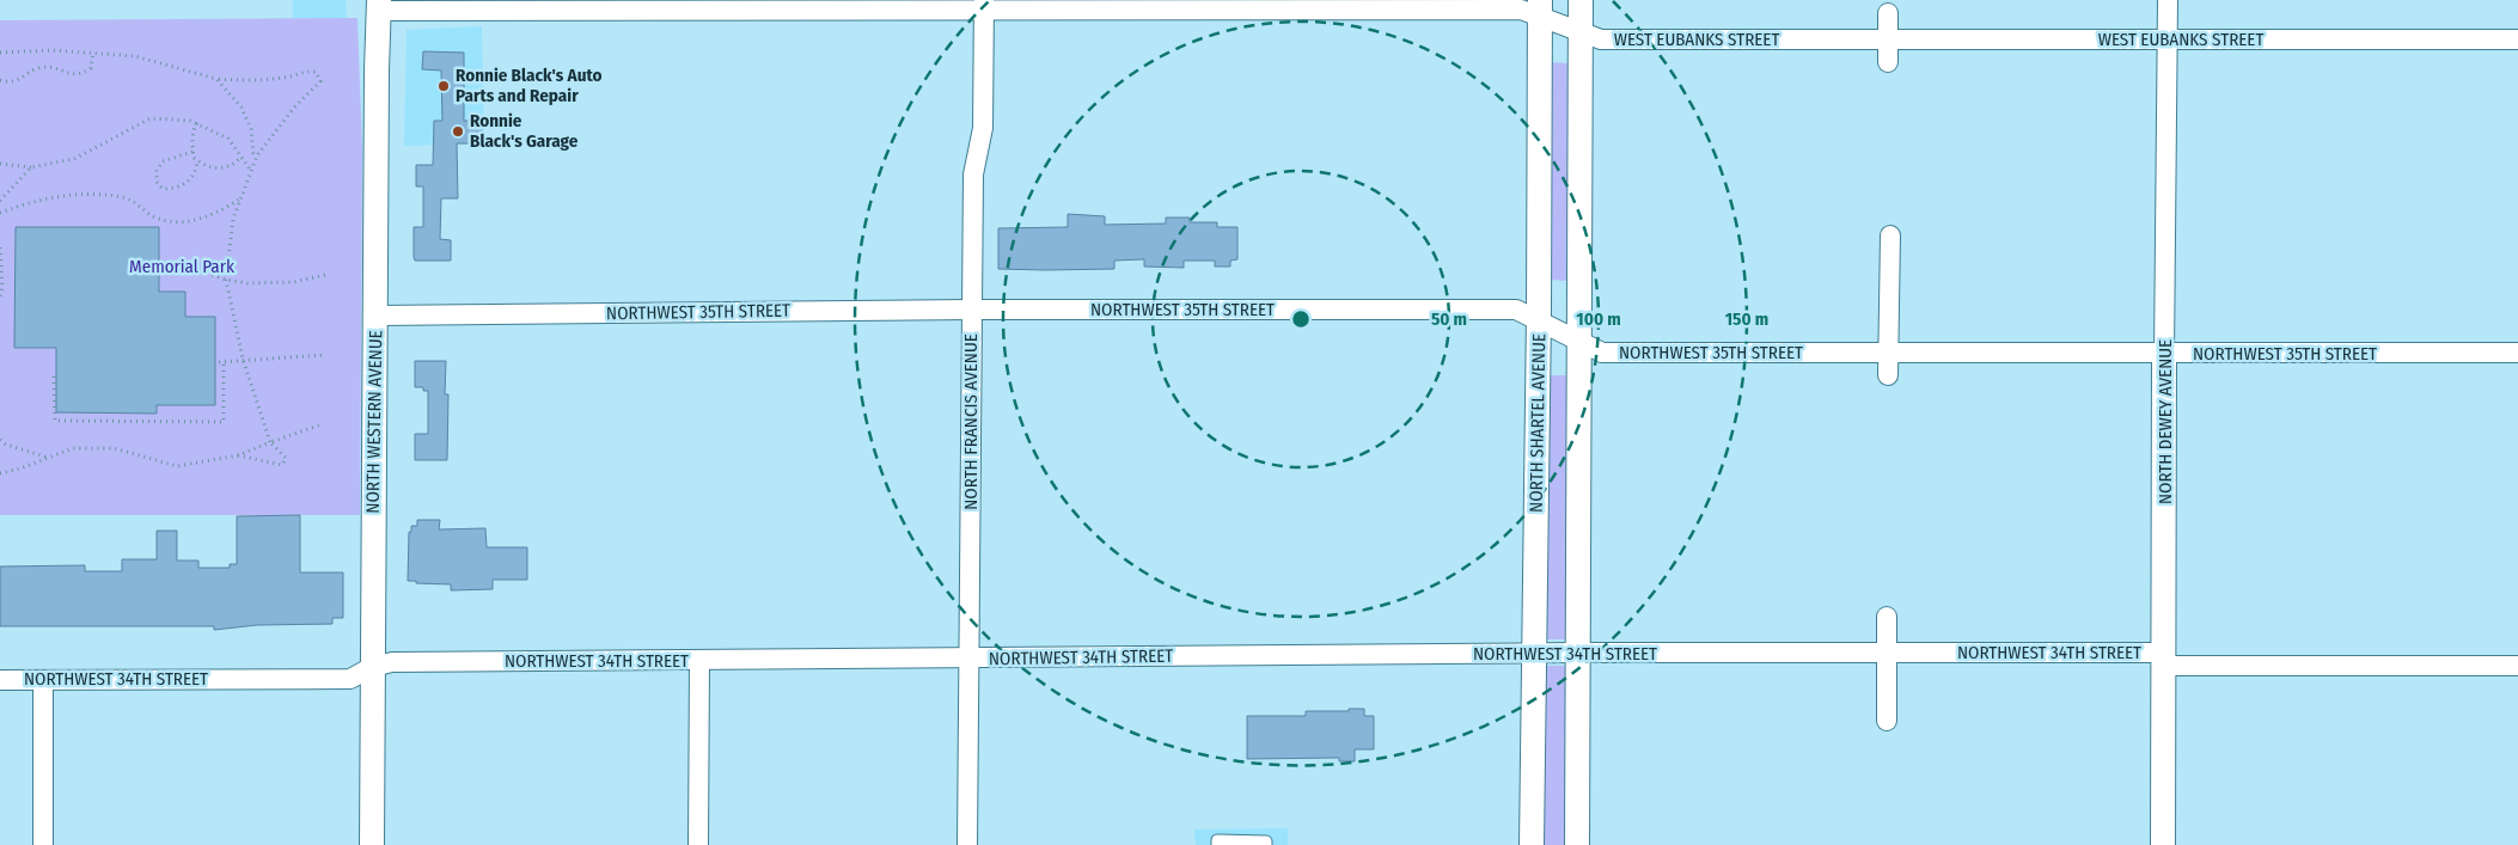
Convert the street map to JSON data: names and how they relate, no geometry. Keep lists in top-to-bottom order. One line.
{"streets":{"street":["WEST EUBANKS STREET","NORTHWEST 35TH STREET","NORTH WESTERN AVENUE","NORTH FRANCIS AVENUE","NORTH DEWEY AVENUE","NORTH SHARTEL AVENUE","NORTHWEST 34TH STREET"]},"crossings":[["WEST EUBANKS STREET","NORTH WESTERN AVENUE"],["WEST EUBANKS STREET","NORTH FRANCIS AVENUE"],["WEST EUBANKS STREET","NORTH DEWEY AVENUE"],["WEST EUBANKS STREET","NORTH SHARTEL AVENUE"],["NORTHWEST 35TH STREET","NORTH WESTERN AVENUE"],["NORTHWEST 35TH STREET","NORTH FRANCIS AVENUE"],["NORTHWEST 35TH STREET","NORTH DEWEY AVENUE"],["NORTHWEST 35TH STREET","NORTH SHARTEL AVENUE"],["NORTH WESTERN AVENUE","NORTHWEST 34TH STREET"],["NORTH FRANCIS AVENUE","NORTHWEST 34TH STREET"],["NORTH DEWEY AVENUE","NORTHWEST 34TH STREET"],["NORTH SHARTEL AVENUE","NORTHWEST 34TH STREET"]],"parks":["Memorial Park"],"places":["Ronnie Black's Auto Parts and Repair","Ronnie Black's Garage"],"rings":["50 m","100 m","150 m"]}
